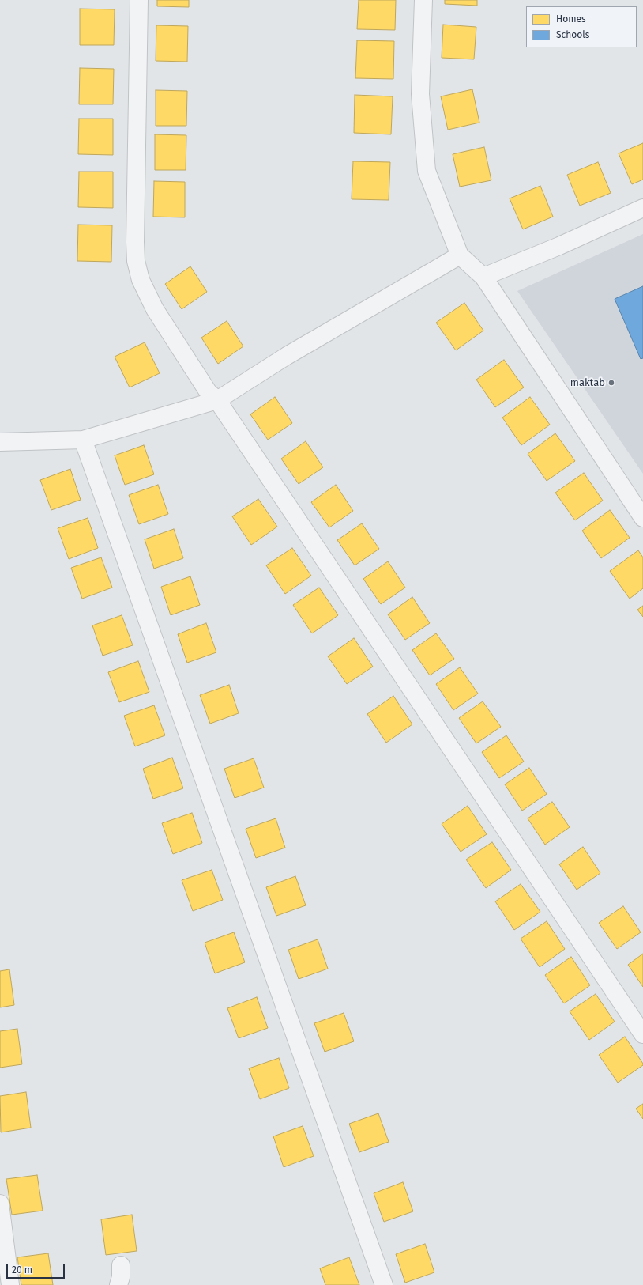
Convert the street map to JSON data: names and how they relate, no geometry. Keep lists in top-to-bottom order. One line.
{"places":["maktab"],"legend":["Homes","Schools"],"scale_bar":"20 m"}
